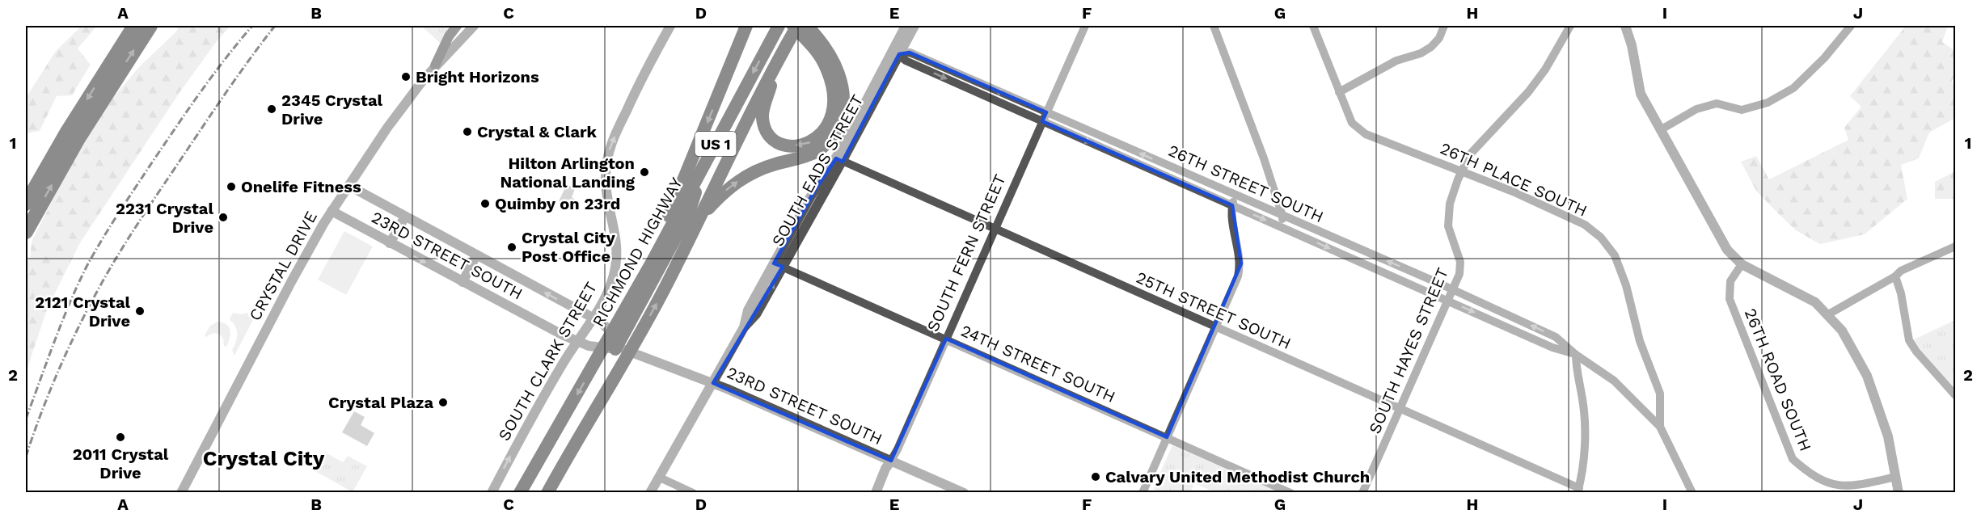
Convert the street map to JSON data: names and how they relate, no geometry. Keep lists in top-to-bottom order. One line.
{"streets":{"highway":["US 1","RICHMOND HIGHWAY"],"street":["SOUTH EADS STREET","26TH PLACE SOUTH","26TH STREET SOUTH","SOUTH FERN STREET","23RD STREET SOUTH","CRYSTAL DRIVE","25TH STREET SOUTH","SOUTH HAYES STREET","SOUTH CLARK STREET","24TH STREET SOUTH","26TH ROAD SOUTH"]},"crossings":[["US 1","23RD STREET SOUTH"],["SOUTH EADS STREET","26TH STREET SOUTH"],["SOUTH EADS STREET","23RD STREET SOUTH"],["SOUTH EADS STREET","25TH STREET SOUTH"],["SOUTH EADS STREET","24TH STREET SOUTH"],["26TH PLACE SOUTH","26TH STREET SOUTH"],["26TH PLACE SOUTH","SOUTH HAYES STREET"],["26TH STREET SOUTH","SOUTH FERN STREET"],["26TH STREET SOUTH","SOUTH HAYES STREET"],["RICHMOND HIGHWAY","23RD STREET SOUTH"],["SOUTH FERN STREET","23RD STREET SOUTH"],["SOUTH FERN STREET","25TH STREET SOUTH"],["SOUTH FERN STREET","24TH STREET SOUTH"],["23RD STREET SOUTH","CRYSTAL DRIVE"],["23RD STREET SOUTH","SOUTH CLARK STREET"],["25TH STREET SOUTH","SOUTH HAYES STREET"]],"one_way":["SOUTH CLARK STREET"],"districts":["Crystal City"],"places":["Bright Horizons","2345 Crystal Drive","Crystal & Clark","Hilton Arlington National Landing","Onelife Fitness","Quimby on 23rd","2231 Crystal Drive","Crystal City Post Office","2121 Crystal Drive","Crystal Plaza","2011 Crystal Drive","Calvary United Methodist Church"],"grid":{"columns":["A","B","C","D","E","F","G","H","I","J"],"rows":["1","2"]}}
